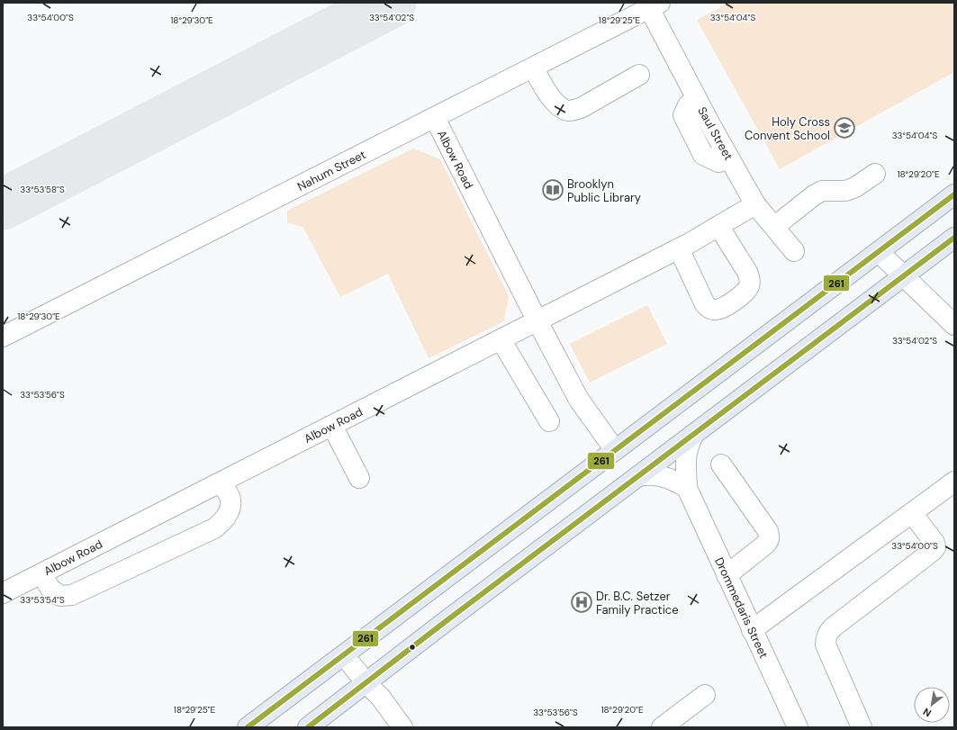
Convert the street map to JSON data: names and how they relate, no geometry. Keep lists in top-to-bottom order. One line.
{"streets":{"street":["Saul Street","Albow Road","Nahum Street","Drommedaris Street"]},"crossings":[["Saul Street","Nahum Street"],["Albow Road","Nahum Street"]],"places":{"school or university":["Holy Cross Convent School"],"library":["Brooklyn Public Library"],"hospital":["Dr. B.C. Setzer Family Practice"]},"lines":["transit line 261"],"north":"bottom left","coordinates":["33°54'00\"S","33°54'02\"S","33°54'04\"S","18°29'30\"E","18°29'25\"E","18°29'20\"E","33°53'58\"S","33°53'56\"S","33°53'54\"S"]}
